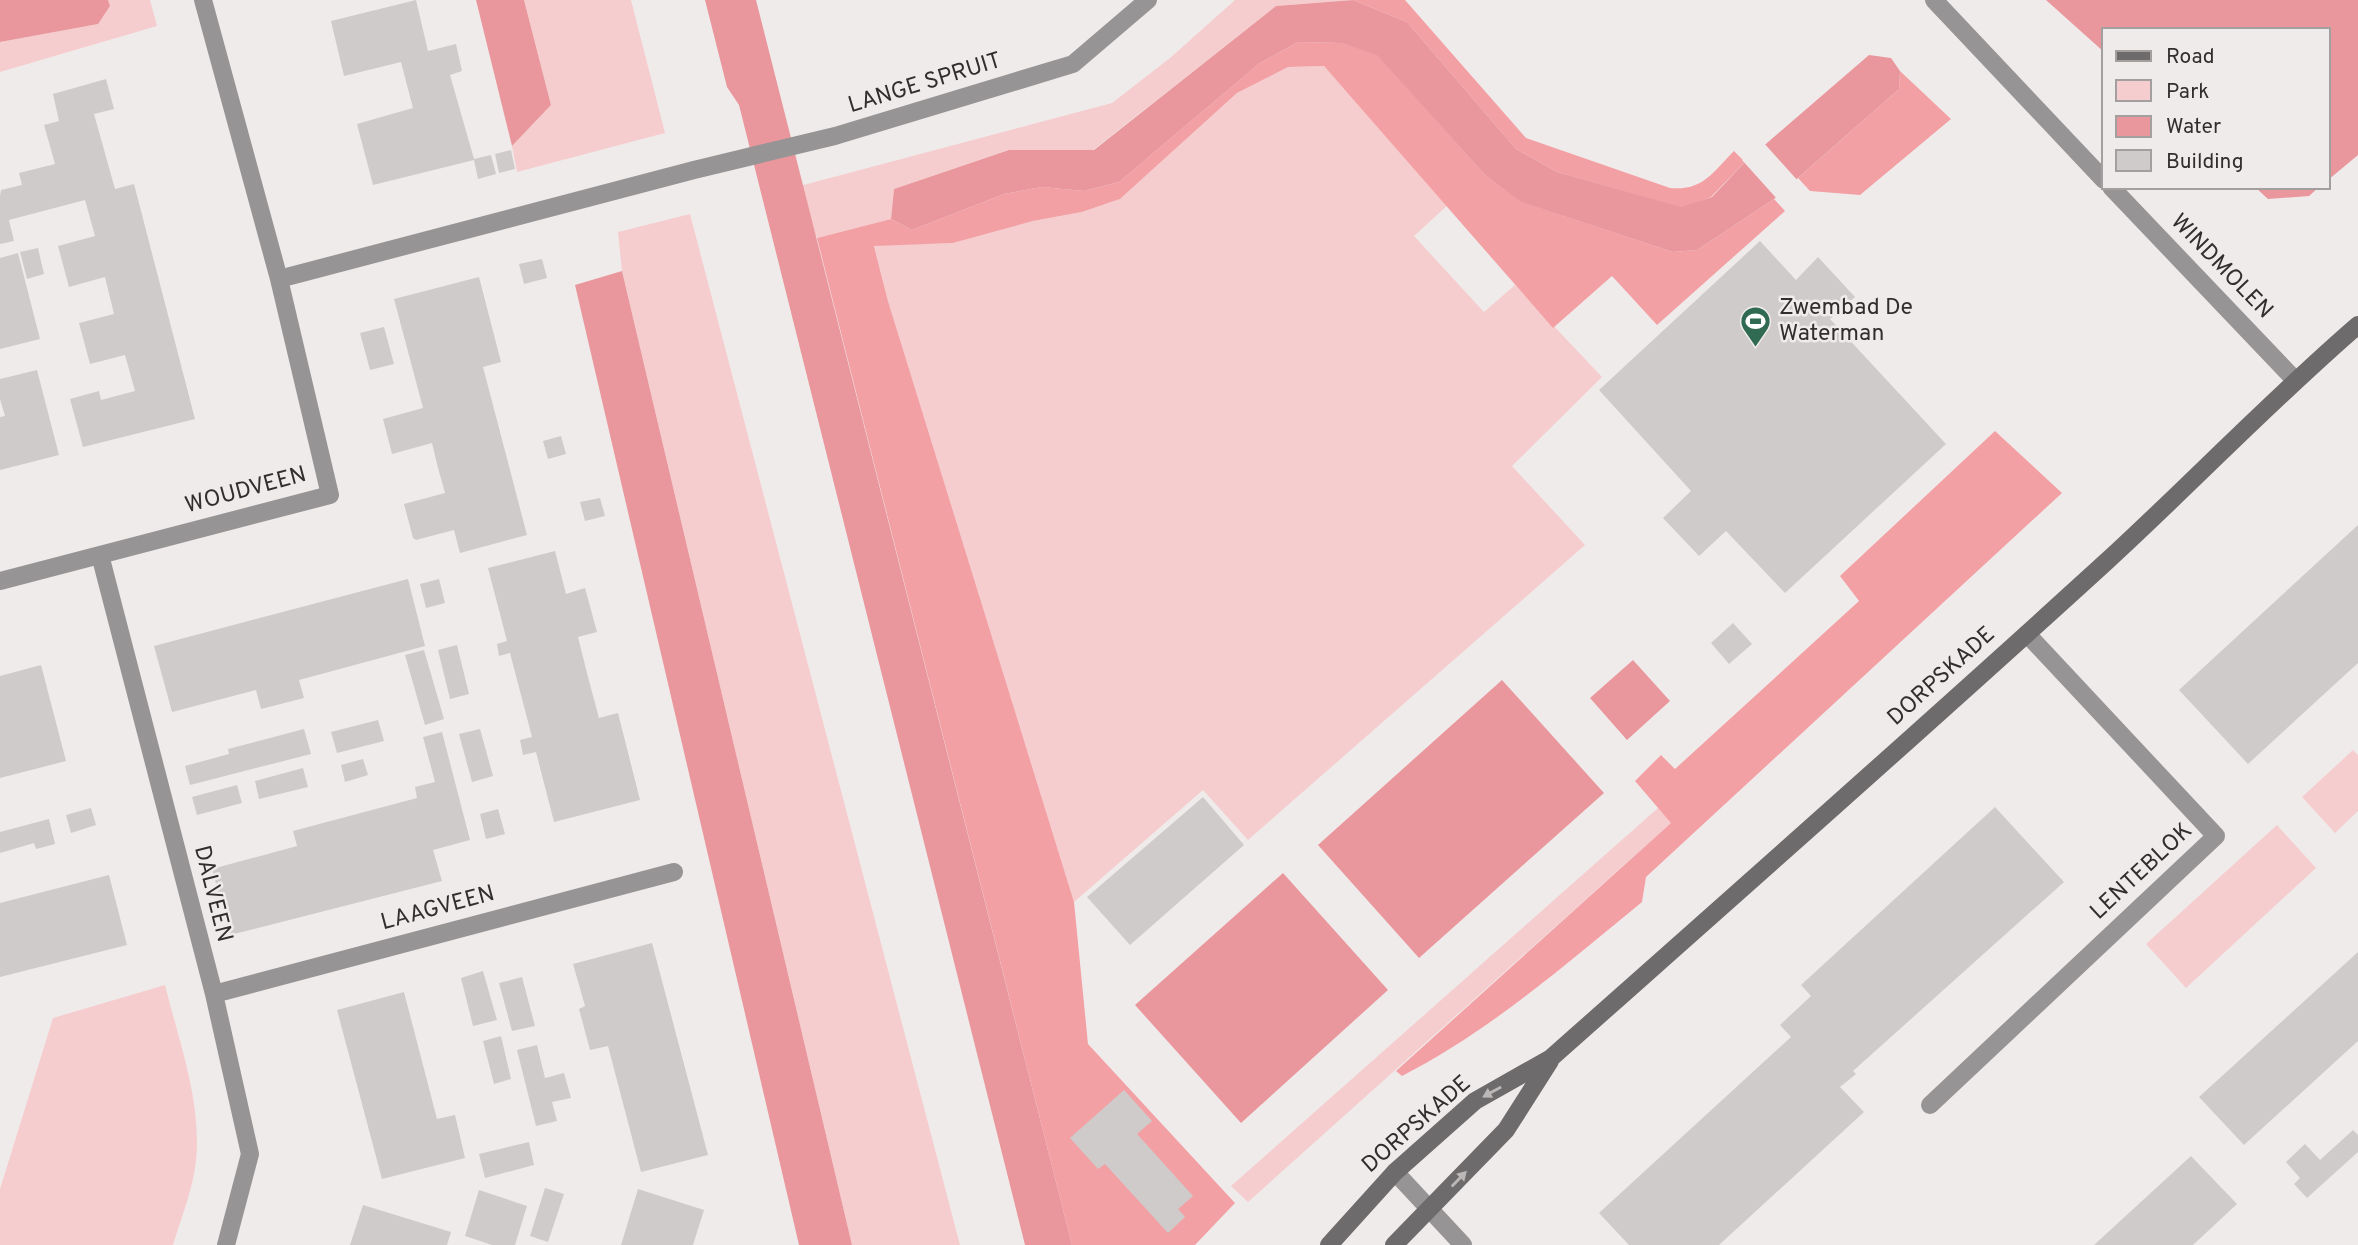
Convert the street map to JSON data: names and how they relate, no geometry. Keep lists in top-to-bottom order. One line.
{"streets":{"main road":["DORPSKADE"],"street":["LANGE SPRUIT","WINDMOLEN","WOUDVEEN","LENTEBLOK","DALVEEN","LAAGVEEN"]},"crossings":[["LANGE SPRUIT","WOUDVEEN"],["WINDMOLEN","DORPSKADE"],["WOUDVEEN","DALVEEN"],["DORPSKADE","LENTEBLOK"],["DALVEEN","LAAGVEEN"]],"places":{"sports":["Zwembad De Waterman"]},"legend":["Road","Park","Water","Building"]}
